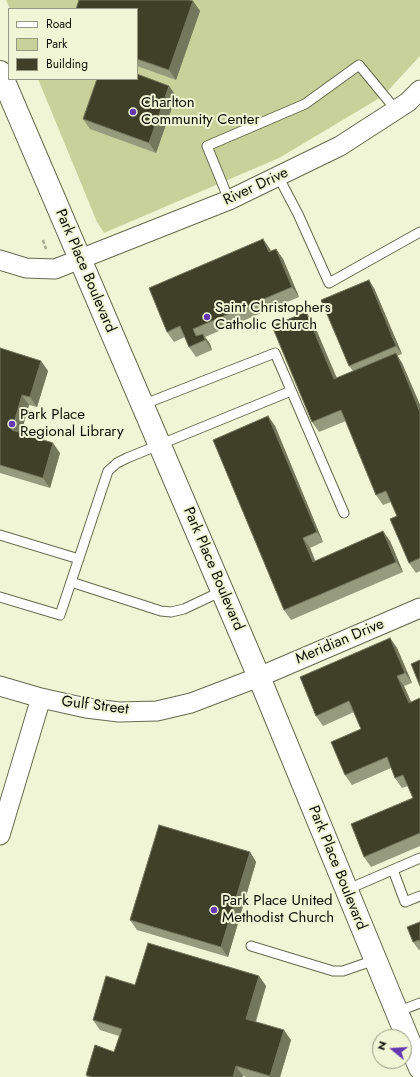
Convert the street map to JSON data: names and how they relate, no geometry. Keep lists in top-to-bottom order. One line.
{"streets":{"street":["River Drive","Park Place Boulevard","Meridian Drive","Gulf Street"]},"crossings":[["River Drive","Park Place Boulevard"],["Park Place Boulevard","Meridian Drive"],["Park Place Boulevard","Gulf Street"],["Meridian Drive","Gulf Street"]],"places":["Charlton Community Center","Saint Christophers Catholic Church","Park Place Regional Library","Park Place United Methodist Church"],"legend":["Road","Park","Building"],"north":"left"}
